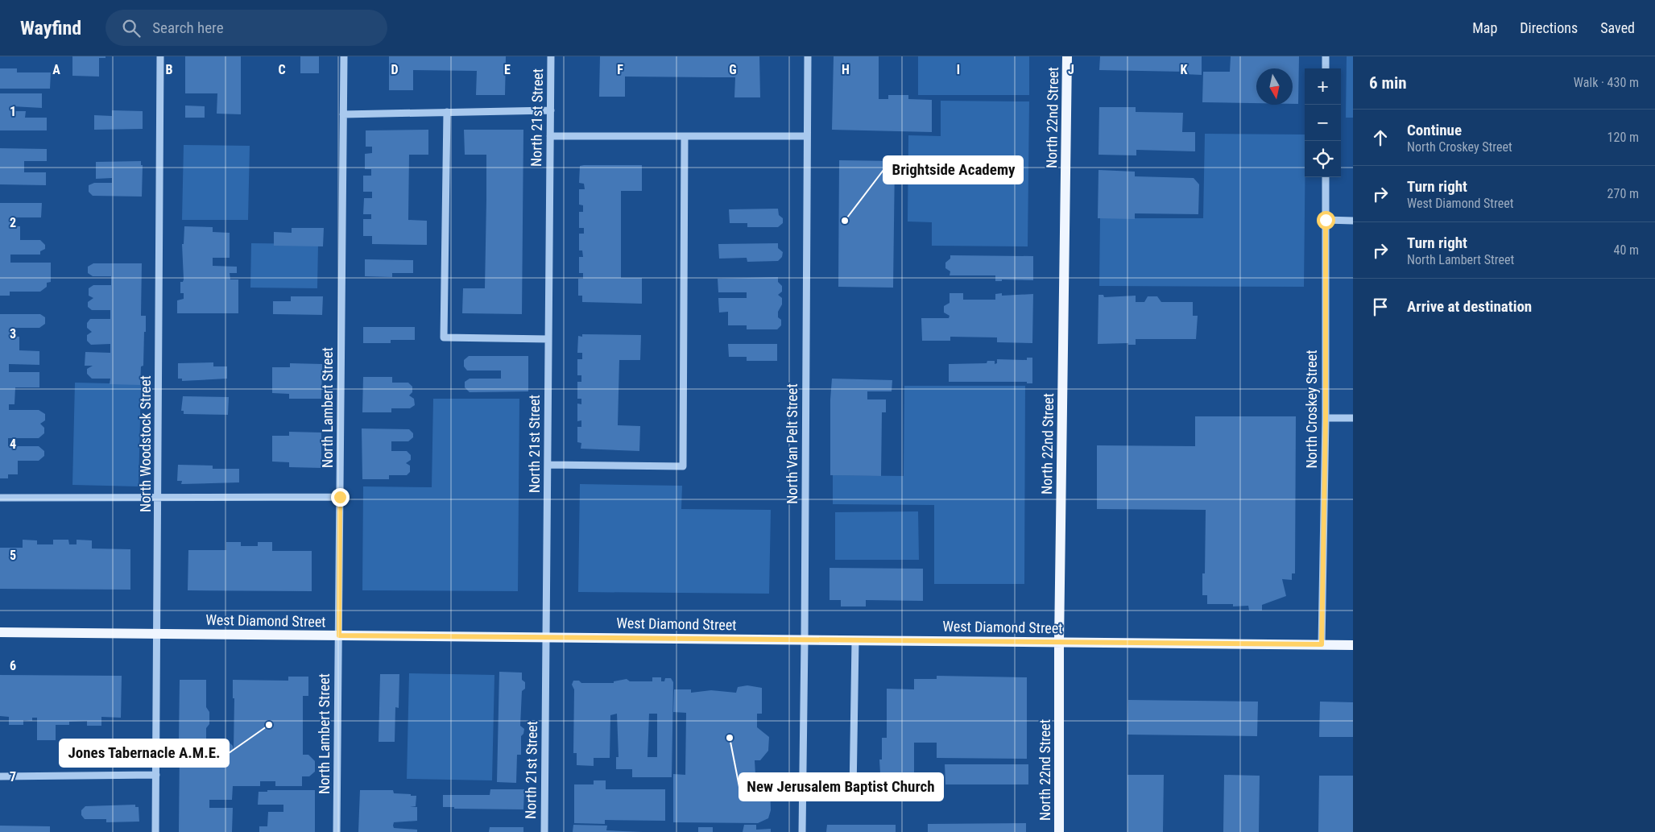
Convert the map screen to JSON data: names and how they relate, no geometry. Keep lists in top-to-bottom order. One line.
{"streets":{"main road":["North 22nd Street","West Diamond Street"],"street":["North 21st Street","North Lambert Street","North Croskey Street","North Woodstock Street","North Van Pelt Street"]},"crossings":[["North 21st Street","West Diamond Street"],["North 22nd Street","West Diamond Street"],["North Lambert Street","West Diamond Street"],["North Croskey Street","West Diamond Street"],["North Woodstock Street","West Diamond Street"],["North Van Pelt Street","West Diamond Street"]],"places":["Brightside Academy","Jones Tabernacle A.M.E.","New Jerusalem Baptist Church"],"north":"bottom","page":{"header":"Wayfind","search":"Search here","nav":["Map","Directions","Saved"],"heading":["6 min","Walk · 430 m"],"map_buttons":["+","−"],"list":[["Continue","North Croskey Street","120 m"],["Turn right","West Diamond Street","270 m"],["Turn right","North Lambert Street","40 m"],"Arrive at destination"]},"grid":{"columns":["A","B","C","D","E","F","G","H","I","J","K"],"rows":["1","2","3","4","5","6","7"]}}
